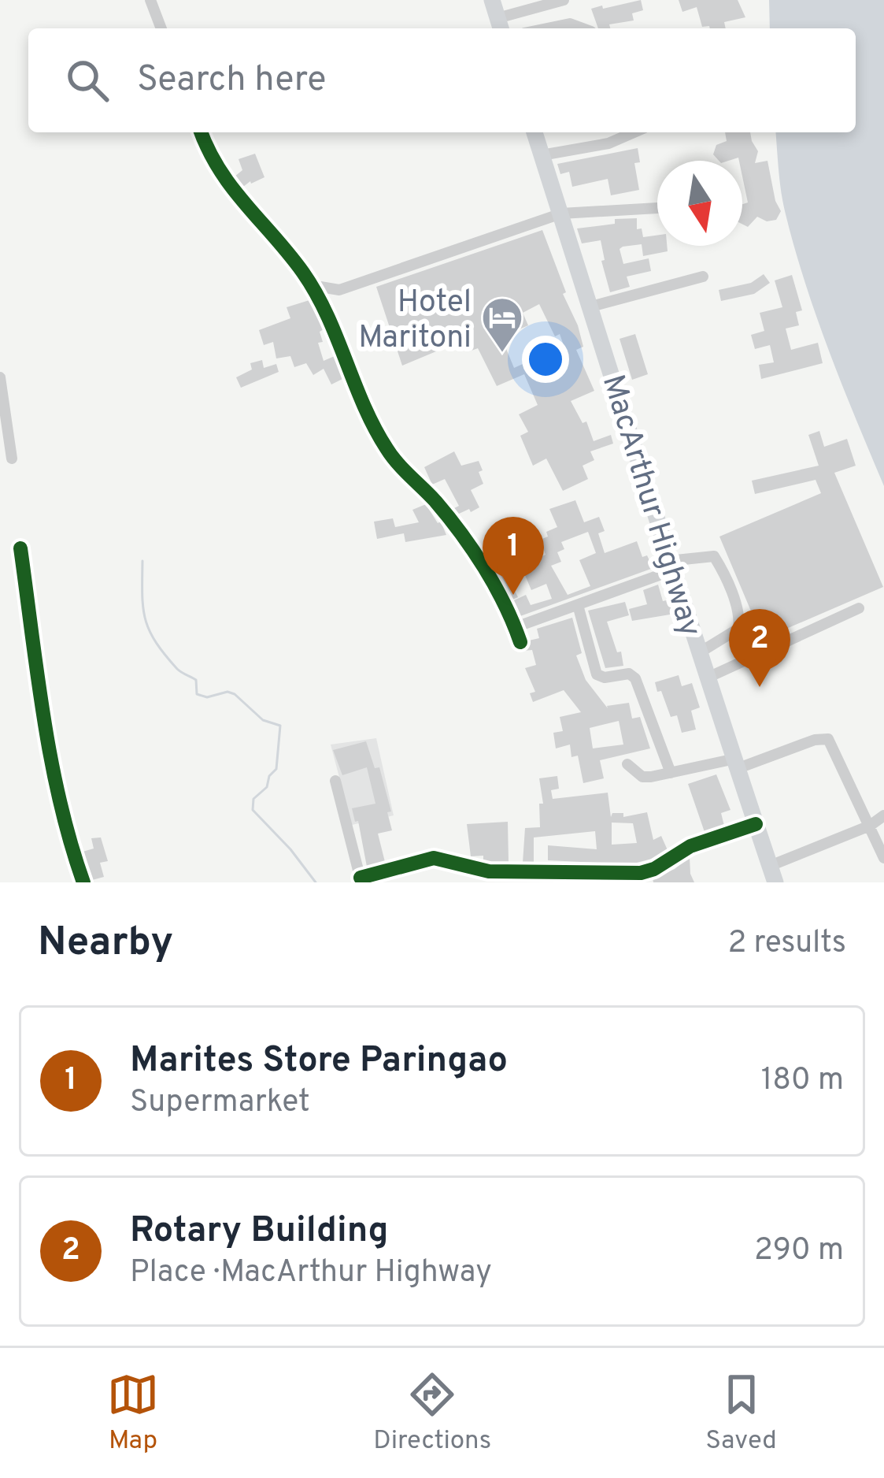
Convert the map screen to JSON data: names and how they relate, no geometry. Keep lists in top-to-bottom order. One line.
{"streets":{"highway":["MacArthur Highway"]},"places":{"hotel":["Hotel Maritoni"]},"north":"bottom","page":{"search":"Search here","pins":["1","2"],"heading":["Nearby","2 results"],"list":[{"mark":"1","name":"Marites Store Paringao","note":"Supermarket","value":"180 m"},{"mark":"2","name":"Rotary Building","note":"Place · MacArthur Highway","value":"290 m"}],"nav":["Map","Directions","Saved"]}}
